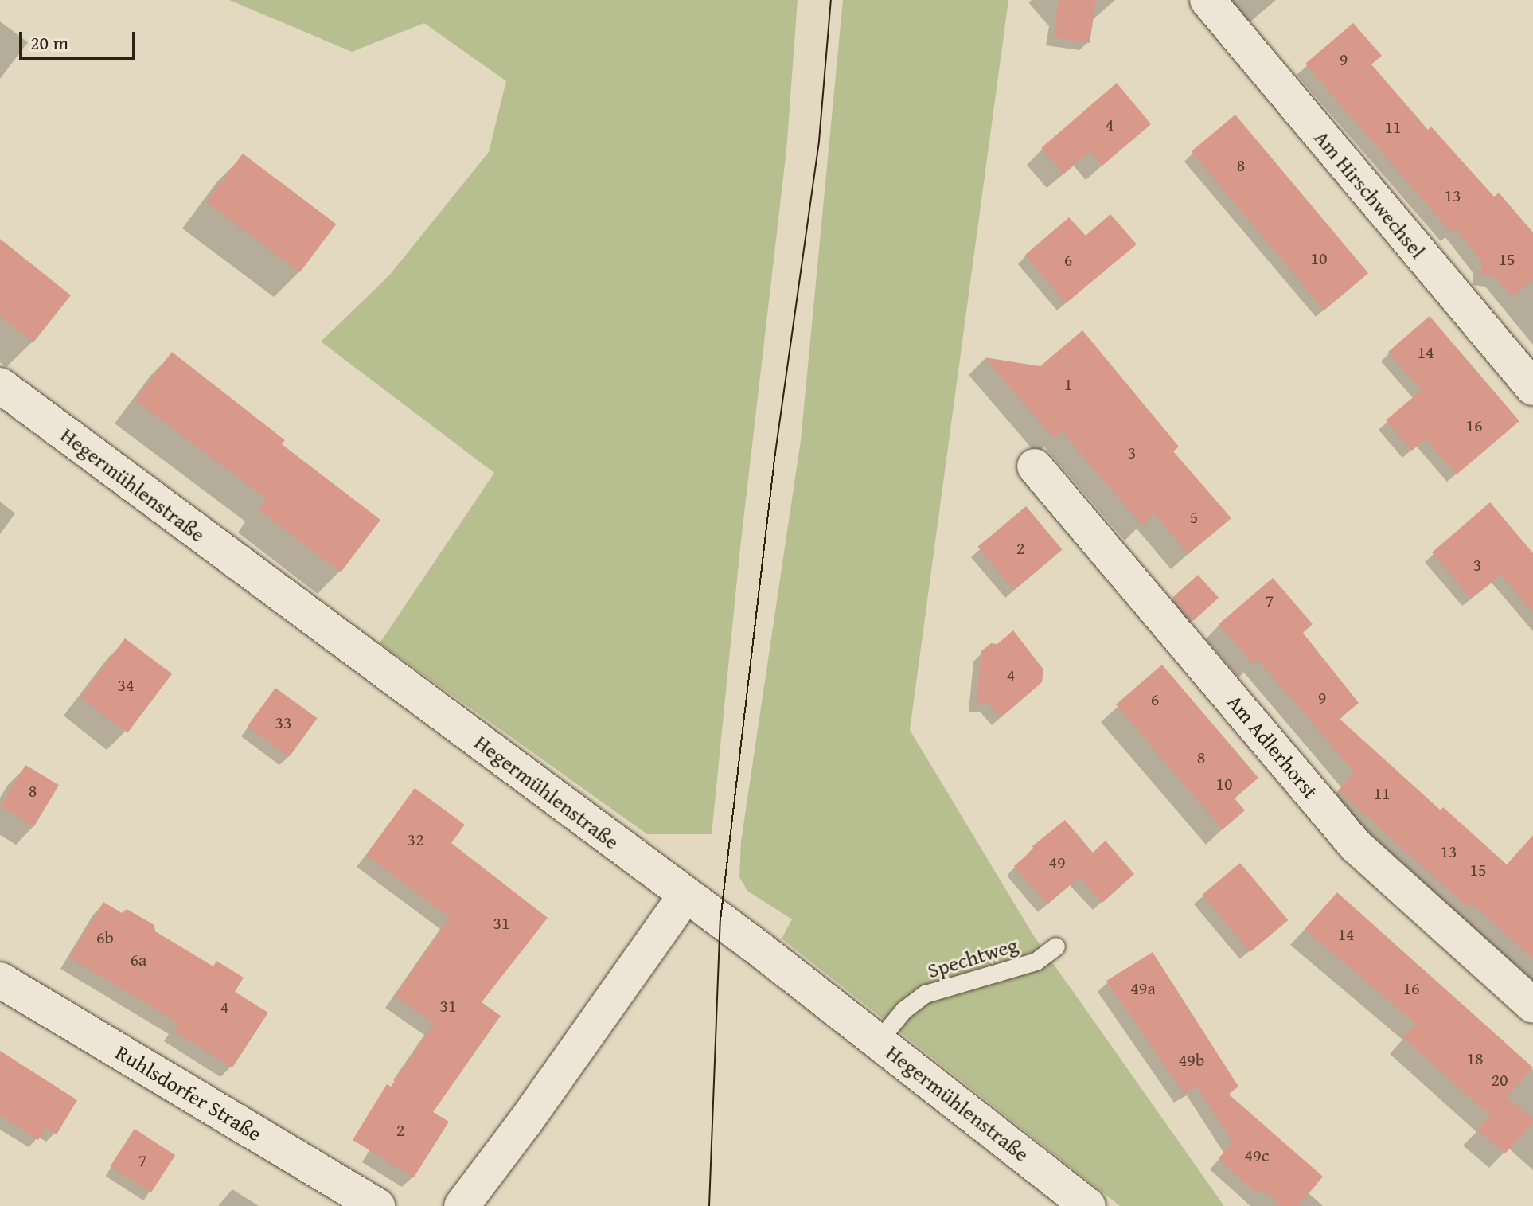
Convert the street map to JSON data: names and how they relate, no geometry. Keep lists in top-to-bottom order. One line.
{"streets":{"street":["Am Hirschwechsel","Hegermühlenstraße","Am Adlerhorst","Ruhlsdorfer Straße"],"lane":["Spechtweg"]},"crossings":[["Hegermühlenstraße","Spechtweg"]],"house_numbers":["9","4","11","8","13","10","15","6","14","1","16","3","5","2","3","7","4","34","9","6","33","8","10","8","11","32","13","49","15","31","14","6b","6a","49a","16","31","4","18","49b","20","2","49c","7"],"scale_bar":"20 m"}
